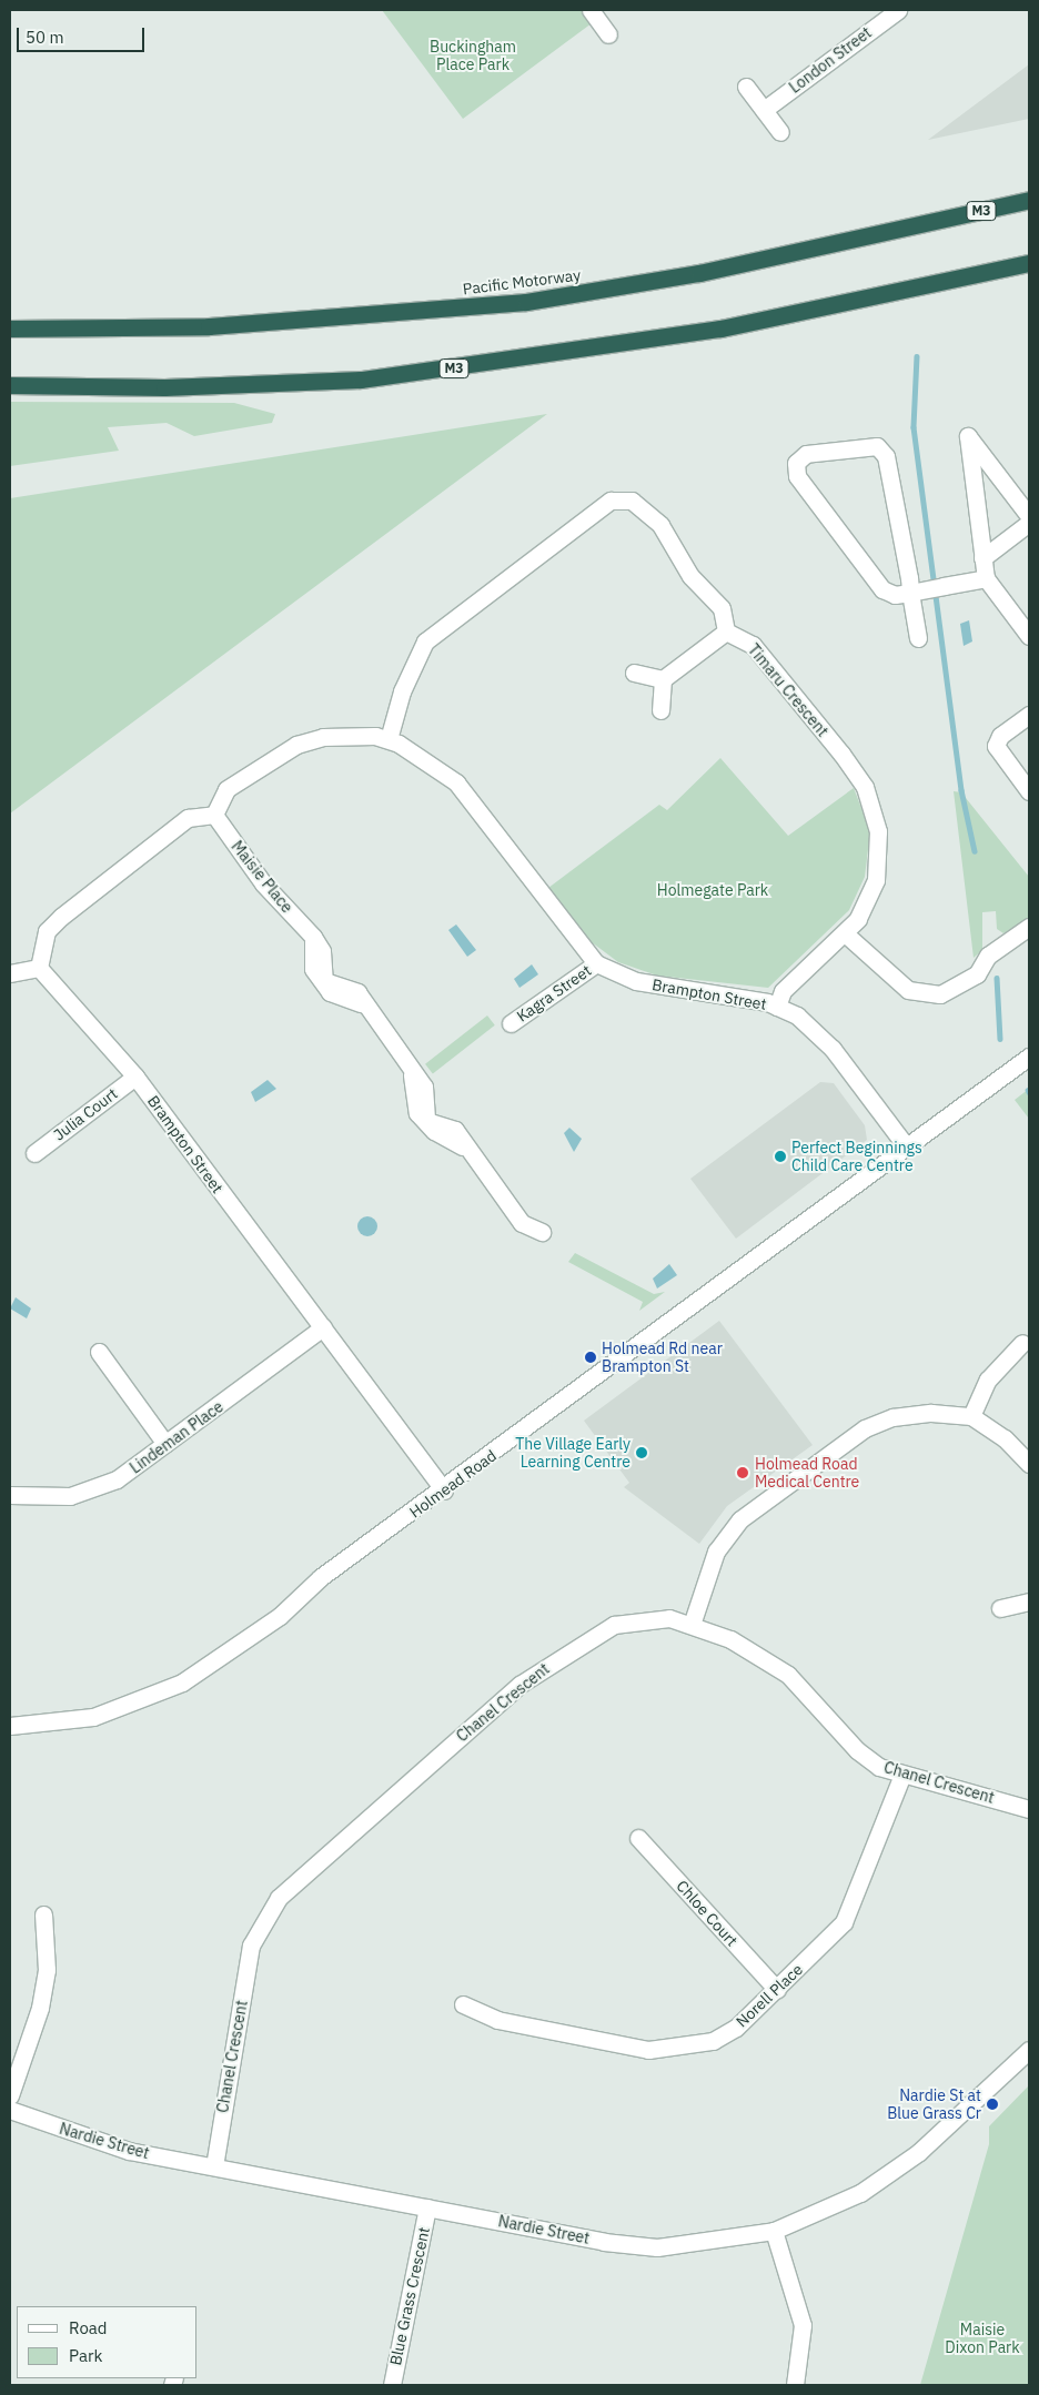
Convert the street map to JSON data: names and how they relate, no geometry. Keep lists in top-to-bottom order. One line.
{"streets":{"highway":["M3","Pacific Motorway"],"street":["London Street","Timaru Crescent","Maisie Place","Kagra Street","Brampton Street","Julia Court","Lindeman Place","Holmead Road","Chanel Crescent","Chloe Court","Norell Place","Nardie Street","Blue Grass Crescent"]},"crossings":[["Timaru Crescent","Brampton Street"],["Maisie Place","Brampton Street"],["Kagra Street","Brampton Street"],["Brampton Street","Julia Court"],["Brampton Street","Lindeman Place"],["Brampton Street","Holmead Road"],["Chanel Crescent","Norell Place"],["Chanel Crescent","Nardie Street"],["Chloe Court","Norell Place"],["Nardie Street","Blue Grass Crescent"]],"parks":["Buckingham Place Park","Holmegate Park","Maisie Dixon Park"],"places":["Perfect Beginnings Child Care Centre","Holmead Rd near Brampton St","The Village Early Learning Centre","Holmead Road Medical Centre","Nardie St at Blue Grass Cr"],"legend":["Road","Park"],"scale_bar":"50 m"}
